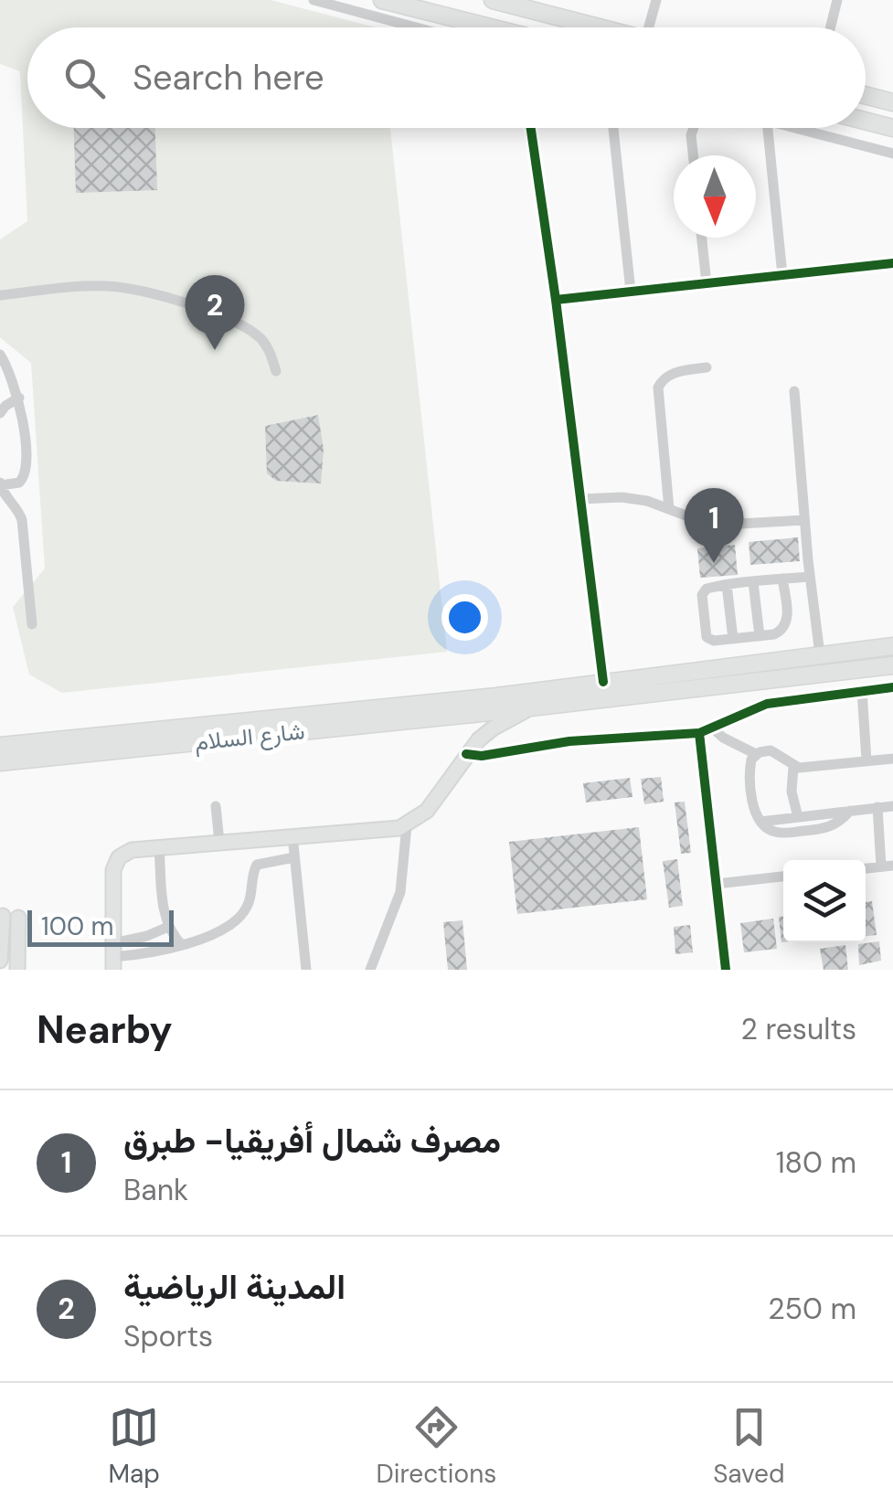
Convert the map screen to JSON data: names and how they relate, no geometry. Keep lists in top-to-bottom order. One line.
{"streets":{"highway":["شارع السلام"]},"scale_bar":"100 m","north":"bottom","page":{"search":"Search here","pins":["2","1"],"scale":"100 m","heading":["Nearby","2 results"],"list":[{"mark":"1","name":"مصرف شمال أفريقيا- طبرق","note":"Bank","value":"180 m"},{"mark":"2","name":"المدينة الرياضية","note":"Sports","value":"250 m"}],"nav":["Map","Directions","Saved"]}}
